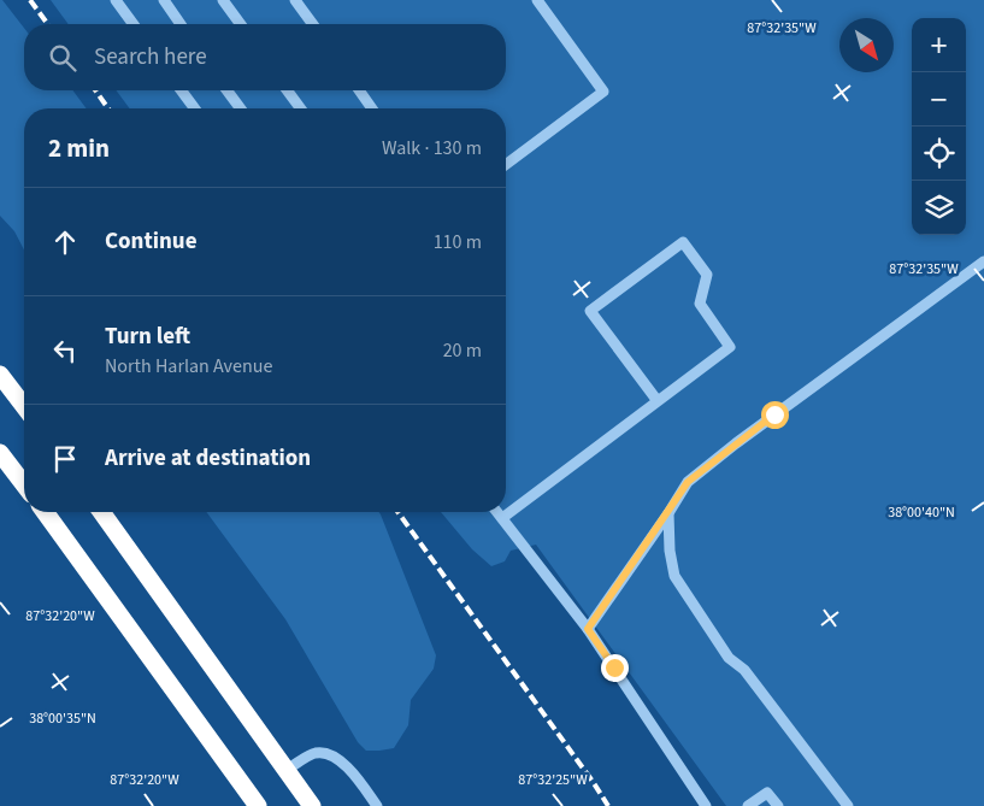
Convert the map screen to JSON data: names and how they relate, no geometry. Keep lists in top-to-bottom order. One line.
{"north":"bottom right","page":{"map_buttons":["+","−"],"search":"Search here","heading":["2 min","Walk · 130 m"],"list":[["Continue","110 m"],["Turn left","North Harlan Avenue","20 m"],"Arrive at destination"]},"coordinates":["87°32'35\"W","38°00'40\"N","87°32'20\"W","38°00'35\"N","87°32'25\"W"]}
